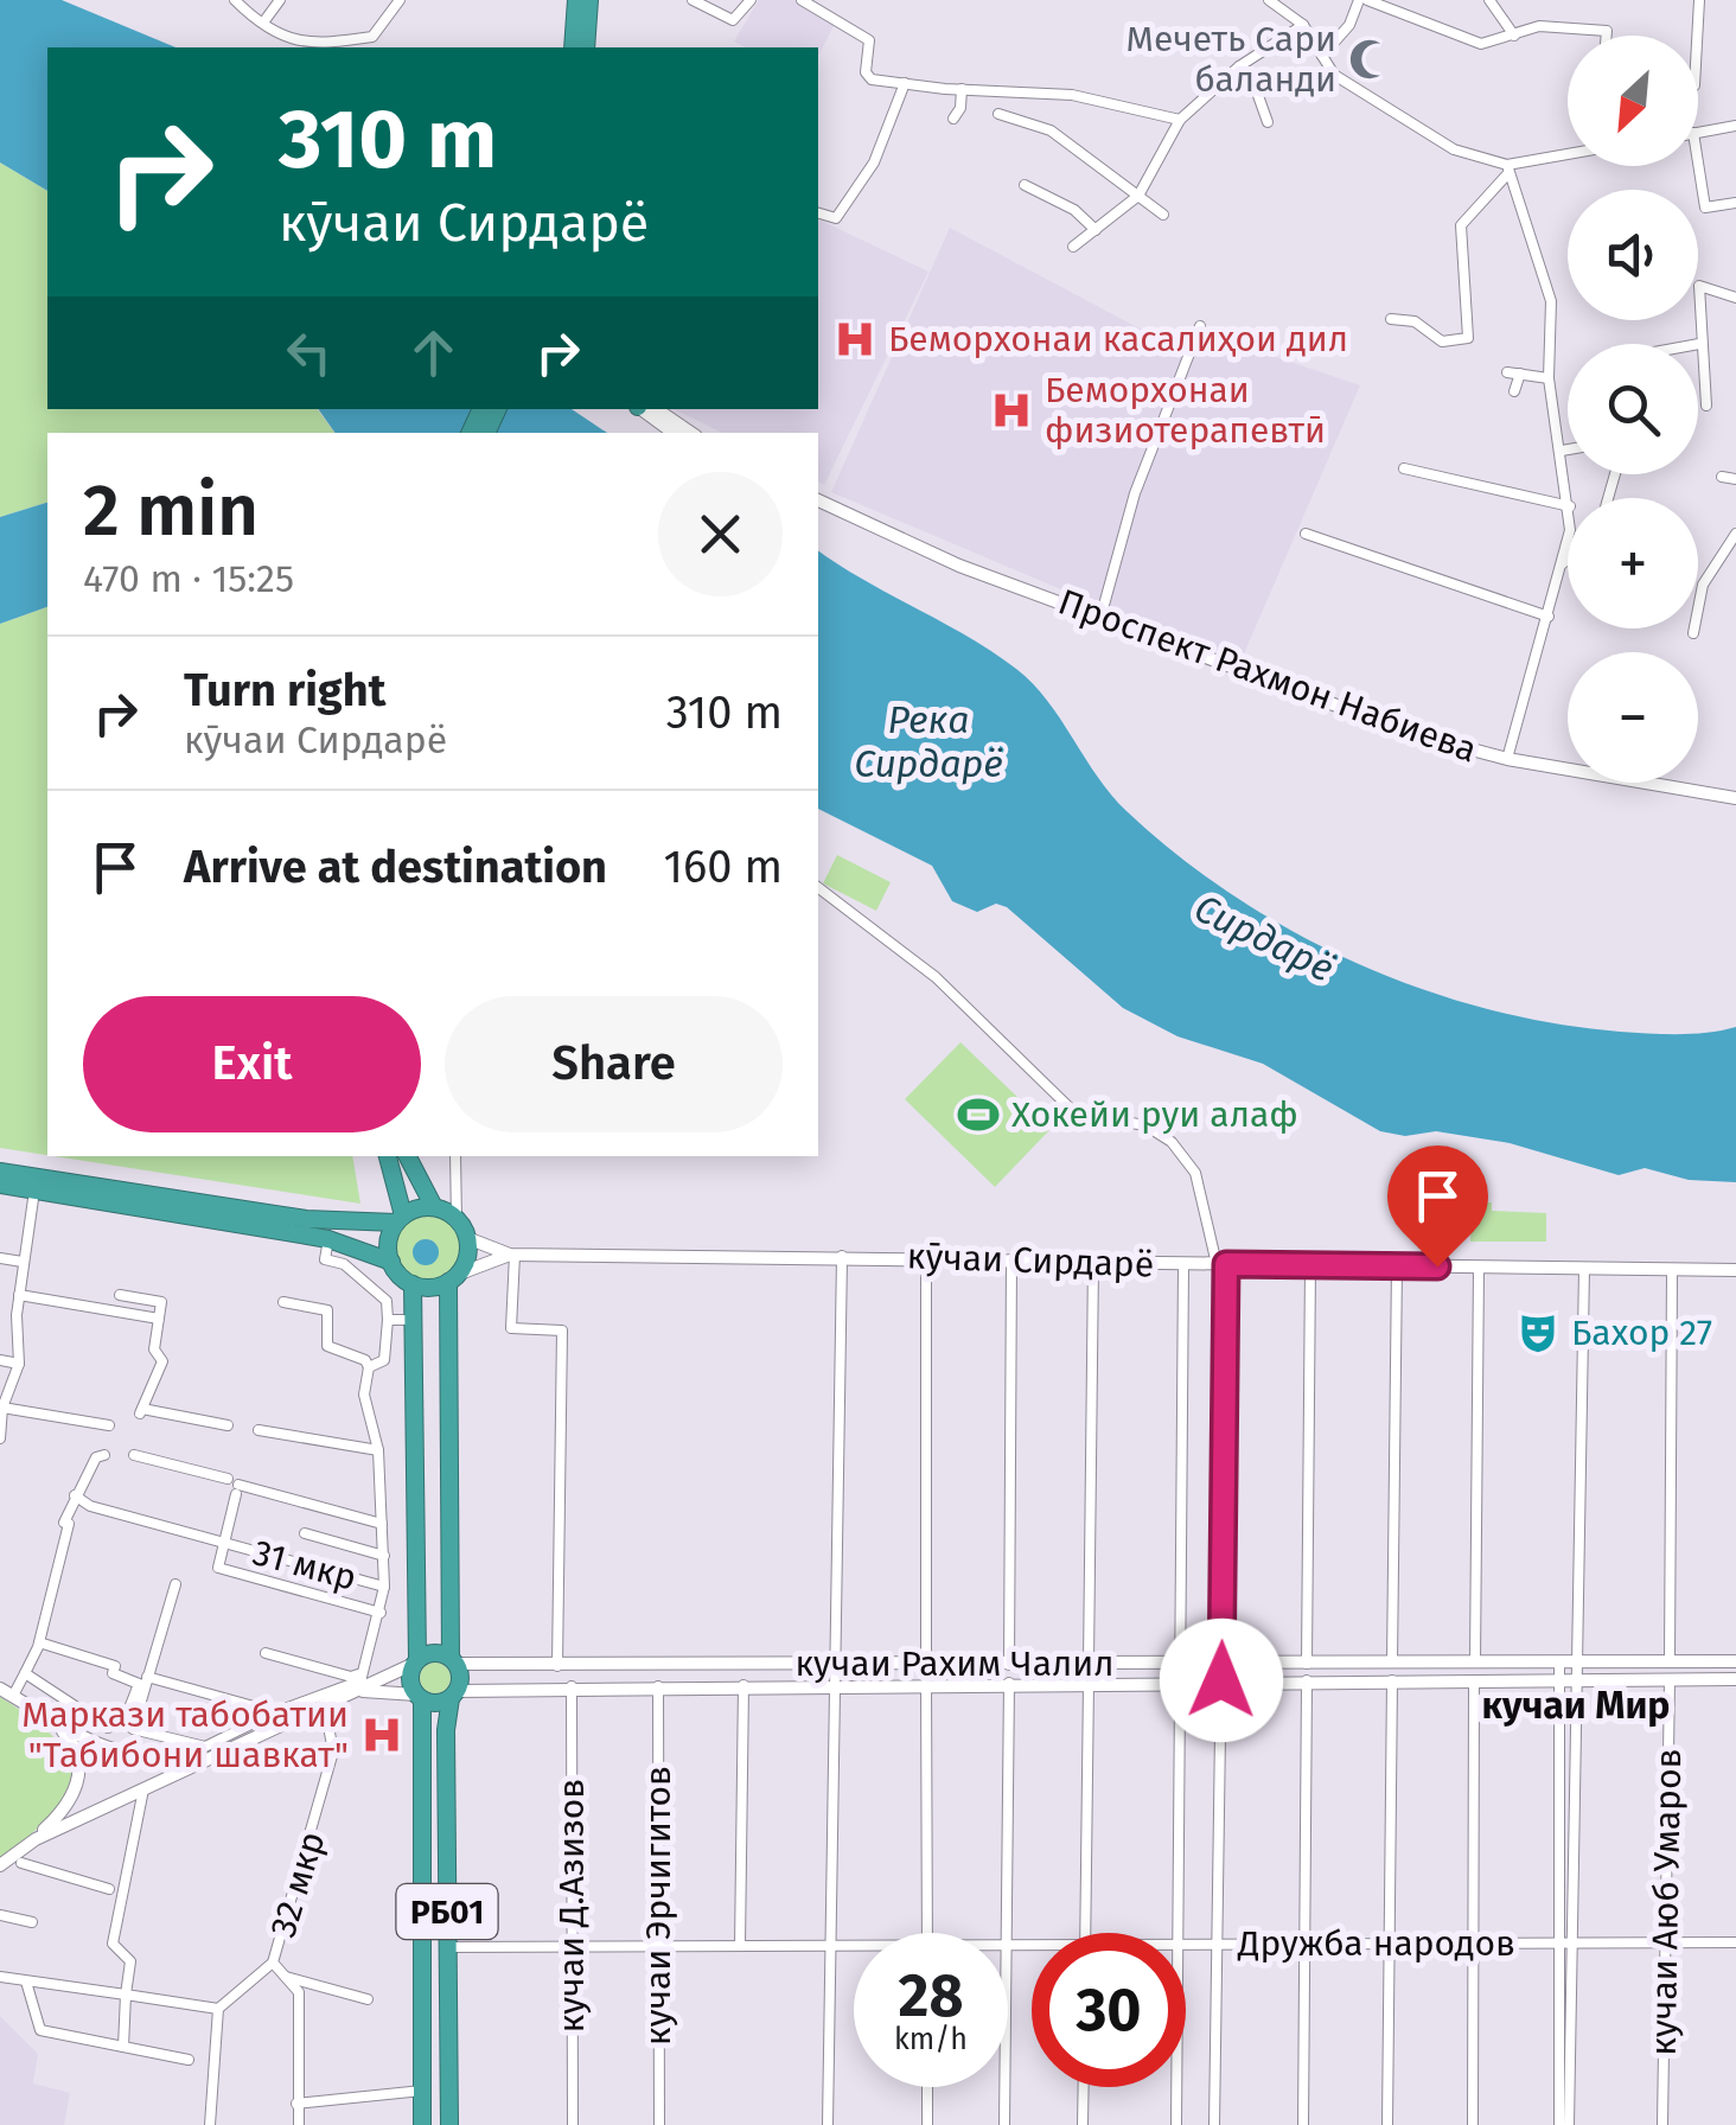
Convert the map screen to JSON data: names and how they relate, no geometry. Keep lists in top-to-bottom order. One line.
{"streets":{"highway":["РБ01"],"main road":["Проспект Рахмон Набиева","кӯчаи Сирдарё","кучаи Рахим Чалил"],"street":["31 мкр","32 мкр","кучаи Аюб Умаров","кучаи Д.Азизов","кучаи Эрчигитов","Дружба народов"]},"crossings":[["кучаи Рахим Чалил","кучаи Аюб Умаров"],["кучаи Рахим Чалил","кучаи Д.Азизов"],["кучаи Рахим Чалил","кучаи Эрчигитов"],["кучаи Рахим Чалил","РБ01"],["кучаи Аюб Умаров","Дружба народов"],["кучаи Д.Азизов","Дружба народов"],["кучаи Эрчигитов","Дружба народов"],["РБ01","Дружба народов"]],"districts":["кучаи Мир"],"water":["Река Сирдарё","Сирдарё"],"places":{"mosque":["Мечеть Сари баланди"],"hospital":["Беморхонаи касалиҳои дил","Беморхонаи физиотерапевтӣ","Маркази табобатии \"Табибони шавкат\""],"sports":["Хокейи руи алаф"],"theatre":["Бахор 27"]},"north":"bottom left","page":{"map_buttons":["+","−"],"turn":["310 m","кӯчаи Сирдарё"],"heading":["2 min","470 m · 15:25"],"list":[{"name":"Turn right","note":"кӯчаи Сирдарё","value":"310 m"},{"name":"Arrive at destination","value":"160 m"}],"buttons":["Exit","Share"],"speed":"28 km/h","limit":"30"}}
